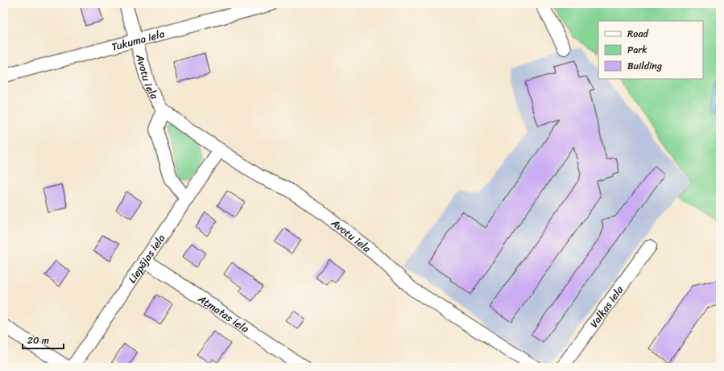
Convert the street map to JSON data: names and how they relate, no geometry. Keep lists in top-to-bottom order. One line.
{"streets":{"street":["Tukuma iela","Avotu iela","Liepājas iela","Valkas iela","Atmatas iela"]},"crossings":[["Tukuma iela","Avotu iela"],["Avotu iela","Liepājas iela"],["Liepājas iela","Atmatas iela"]],"legend":["Road","Park","Building"],"scale_bar":"20 m"}
